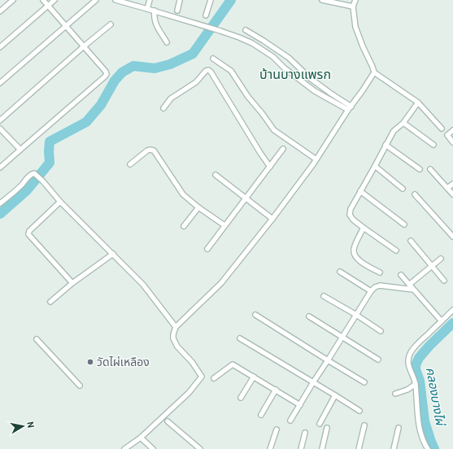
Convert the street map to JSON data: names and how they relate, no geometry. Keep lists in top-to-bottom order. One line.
{"districts":["บ้านบางแพรก"],"water":["คลองบางไผ่"],"places":["วัดไผ่เหลือง"],"north":"right"}
